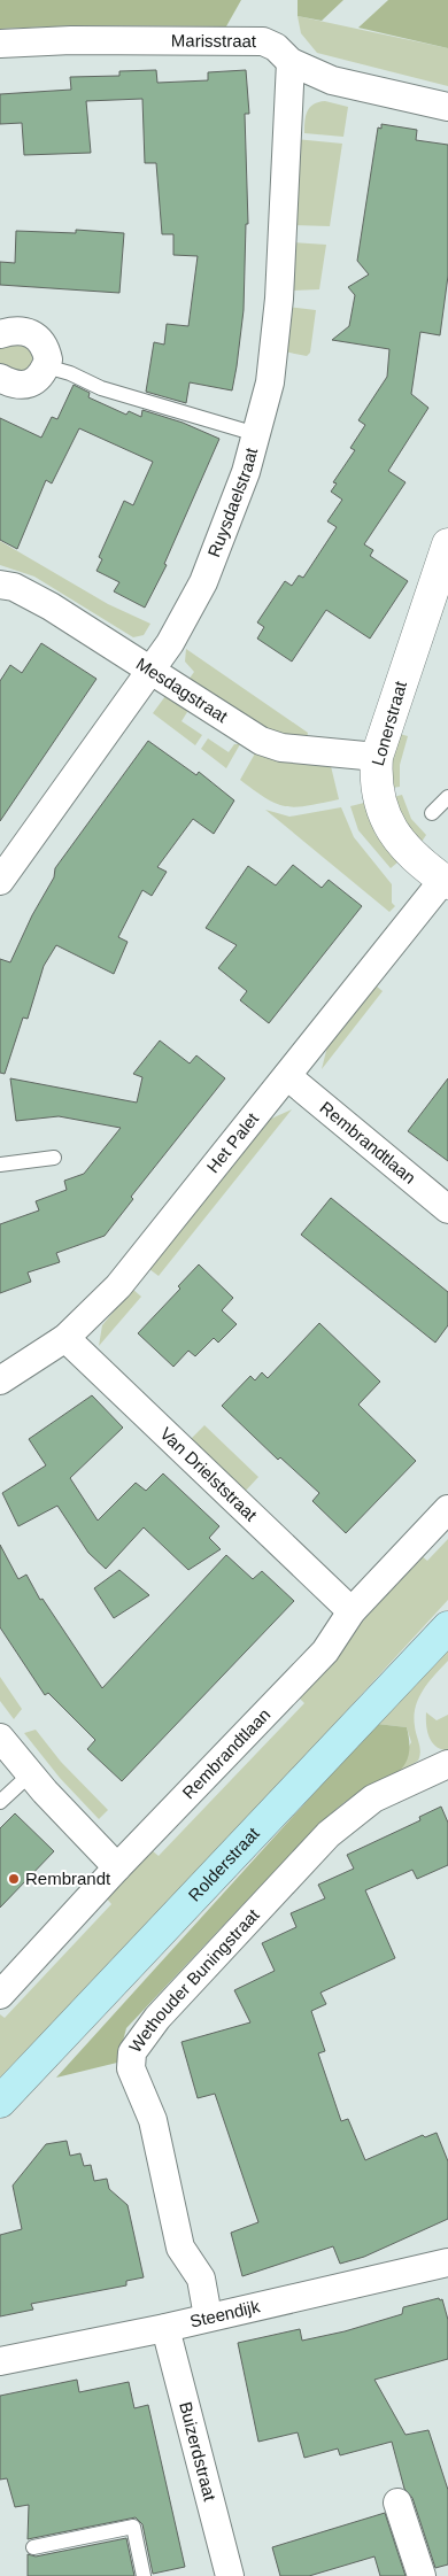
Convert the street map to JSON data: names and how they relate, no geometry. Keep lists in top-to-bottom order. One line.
{"streets":{"main road":["Rolderstraat"],"street":["Marisstraat","Ruysdaelstraat","Mesdagstraat","Lonerstraat","Het Palet","Rembrandtlaan","Van Drielststraat","Wethouder Buningstraat","Steendijk","Buizerdstraat"]},"crossings":[["Marisstraat","Ruysdaelstraat"],["Ruysdaelstraat","Mesdagstraat"],["Mesdagstraat","Lonerstraat"],["Lonerstraat","Het Palet"],["Het Palet","Rembrandtlaan"],["Het Palet","Van Drielststraat"],["Rembrandtlaan","Van Drielststraat"],["Wethouder Buningstraat","Steendijk"],["Steendijk","Buizerdstraat"]],"places":["Rembrandt"]}
